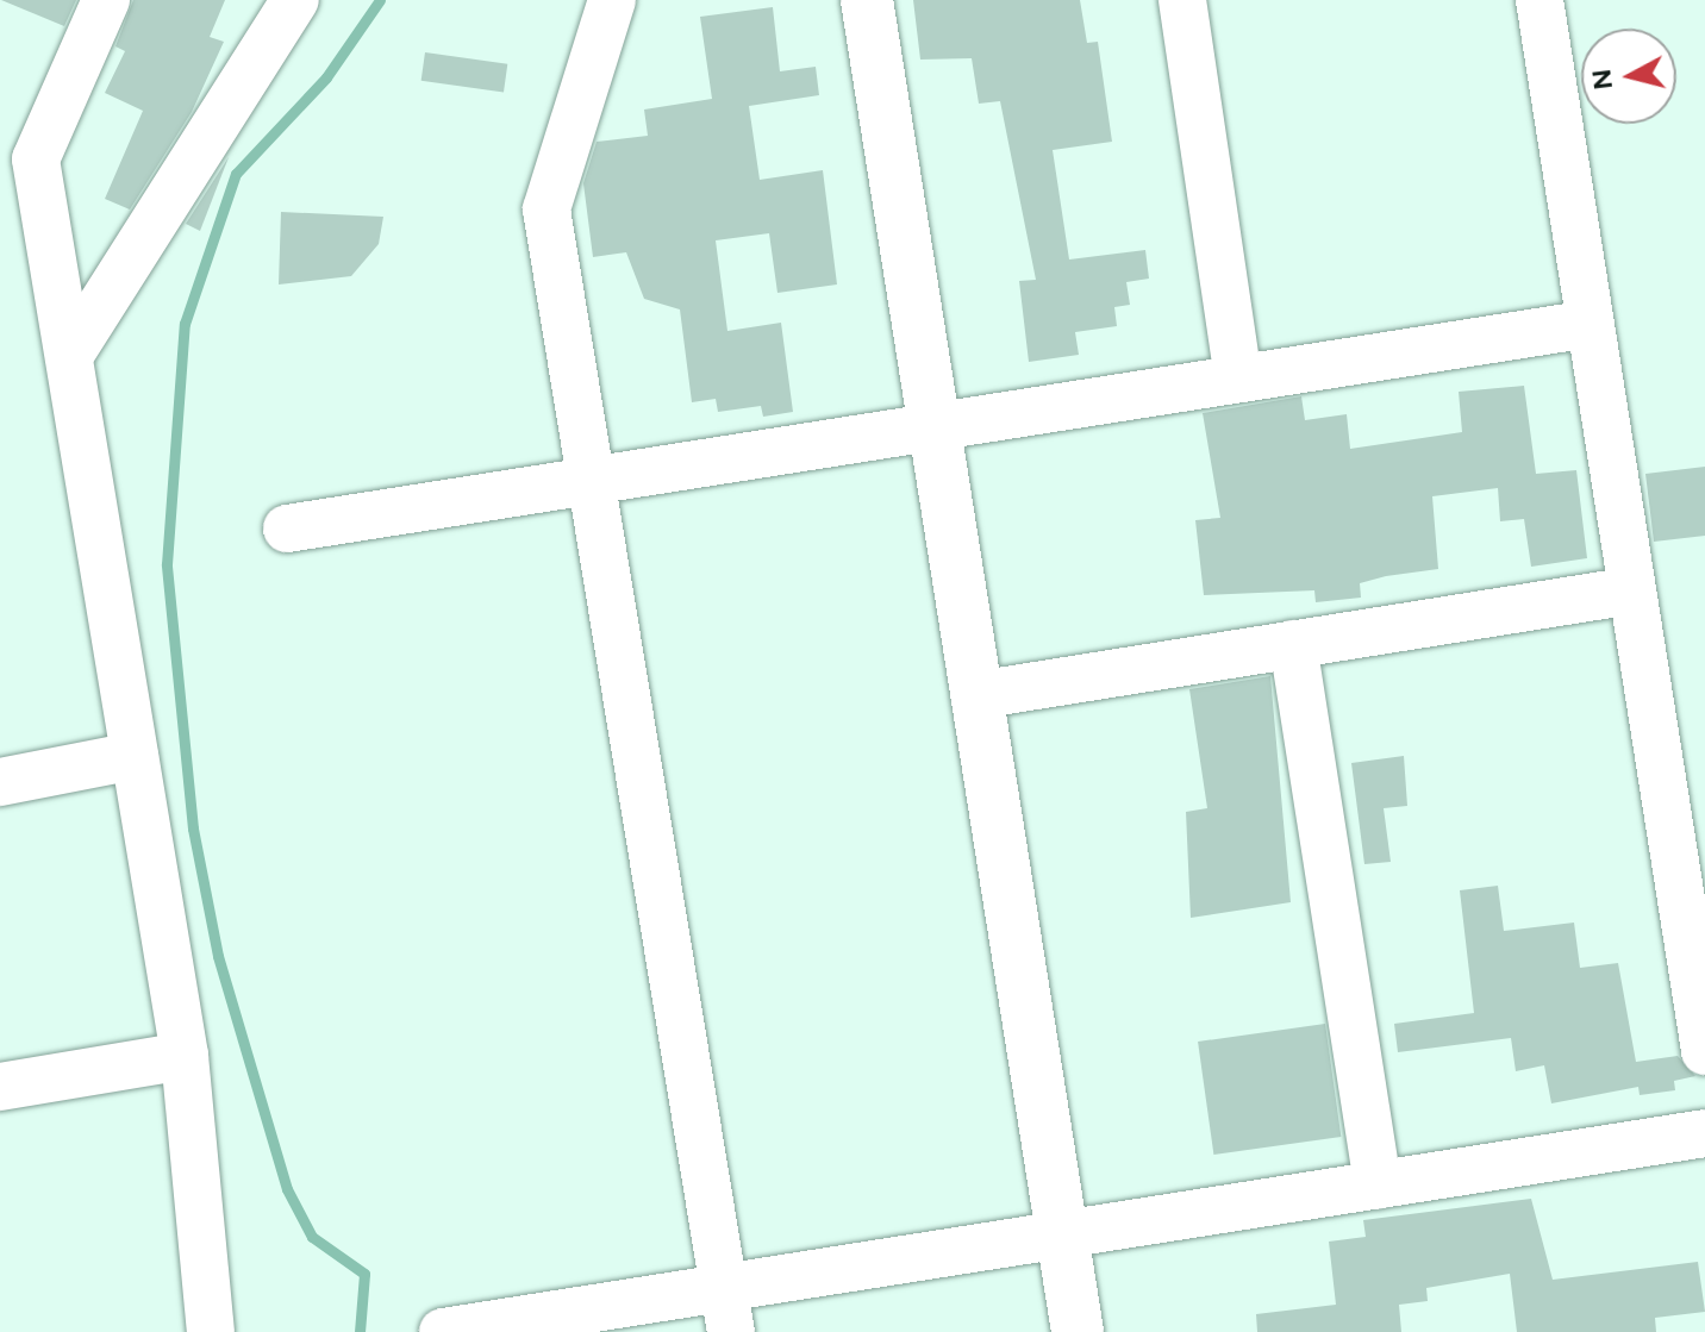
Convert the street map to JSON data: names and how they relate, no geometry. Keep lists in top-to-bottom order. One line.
{"north":"left"}
